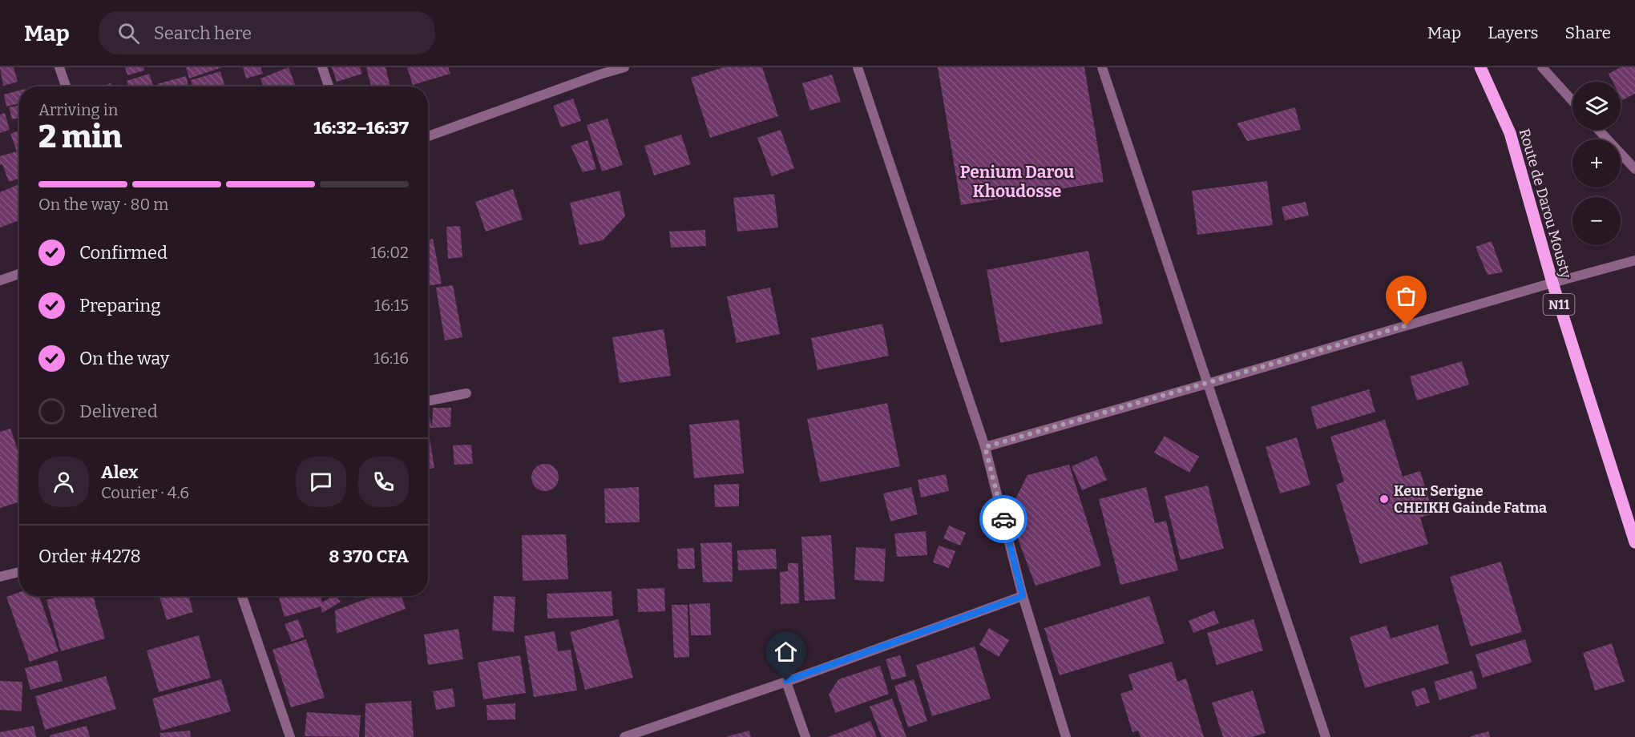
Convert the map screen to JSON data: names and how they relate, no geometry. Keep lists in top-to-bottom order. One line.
{"streets":{"main road":["Route de Darou Mousty","N11"]},"districts":["Penium Darou Khoudosse"],"places":["Keur Serigne CHEIKH Gainde Fatma"],"page":{"header":"Map","search":"Search here","nav":["Map","Layers","Share"],"map_buttons":["+","−"],"heading":["2 min","Arriving in","16:32–16:37"],"panel":["Alex","Courier · 4.6","Order #4278","8 370 CFA"],"bar":"On the way · 80 m","list":[["Confirmed","16:02"],["Preparing","16:15"],["On the way","16:16"],"Delivered"]}}
